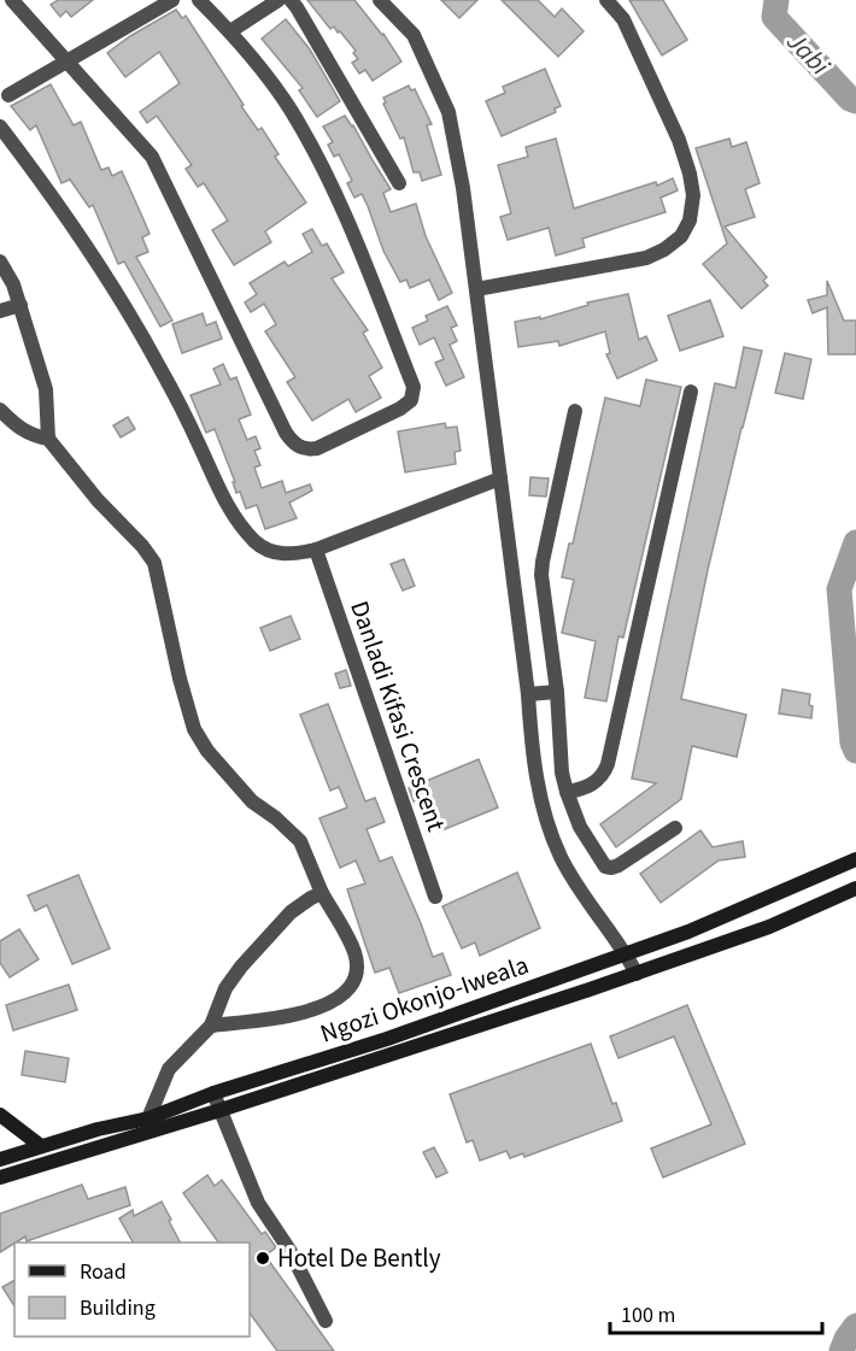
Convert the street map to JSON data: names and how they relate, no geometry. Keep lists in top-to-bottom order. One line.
{"streets":{"street":["Danladi Kifasi Crescent","Ngozi Okonjo-Iweala"]},"water":["Jabi"],"places":["Hotel De Bently"],"legend":["Road","Building"],"scale_bar":"100 m"}
